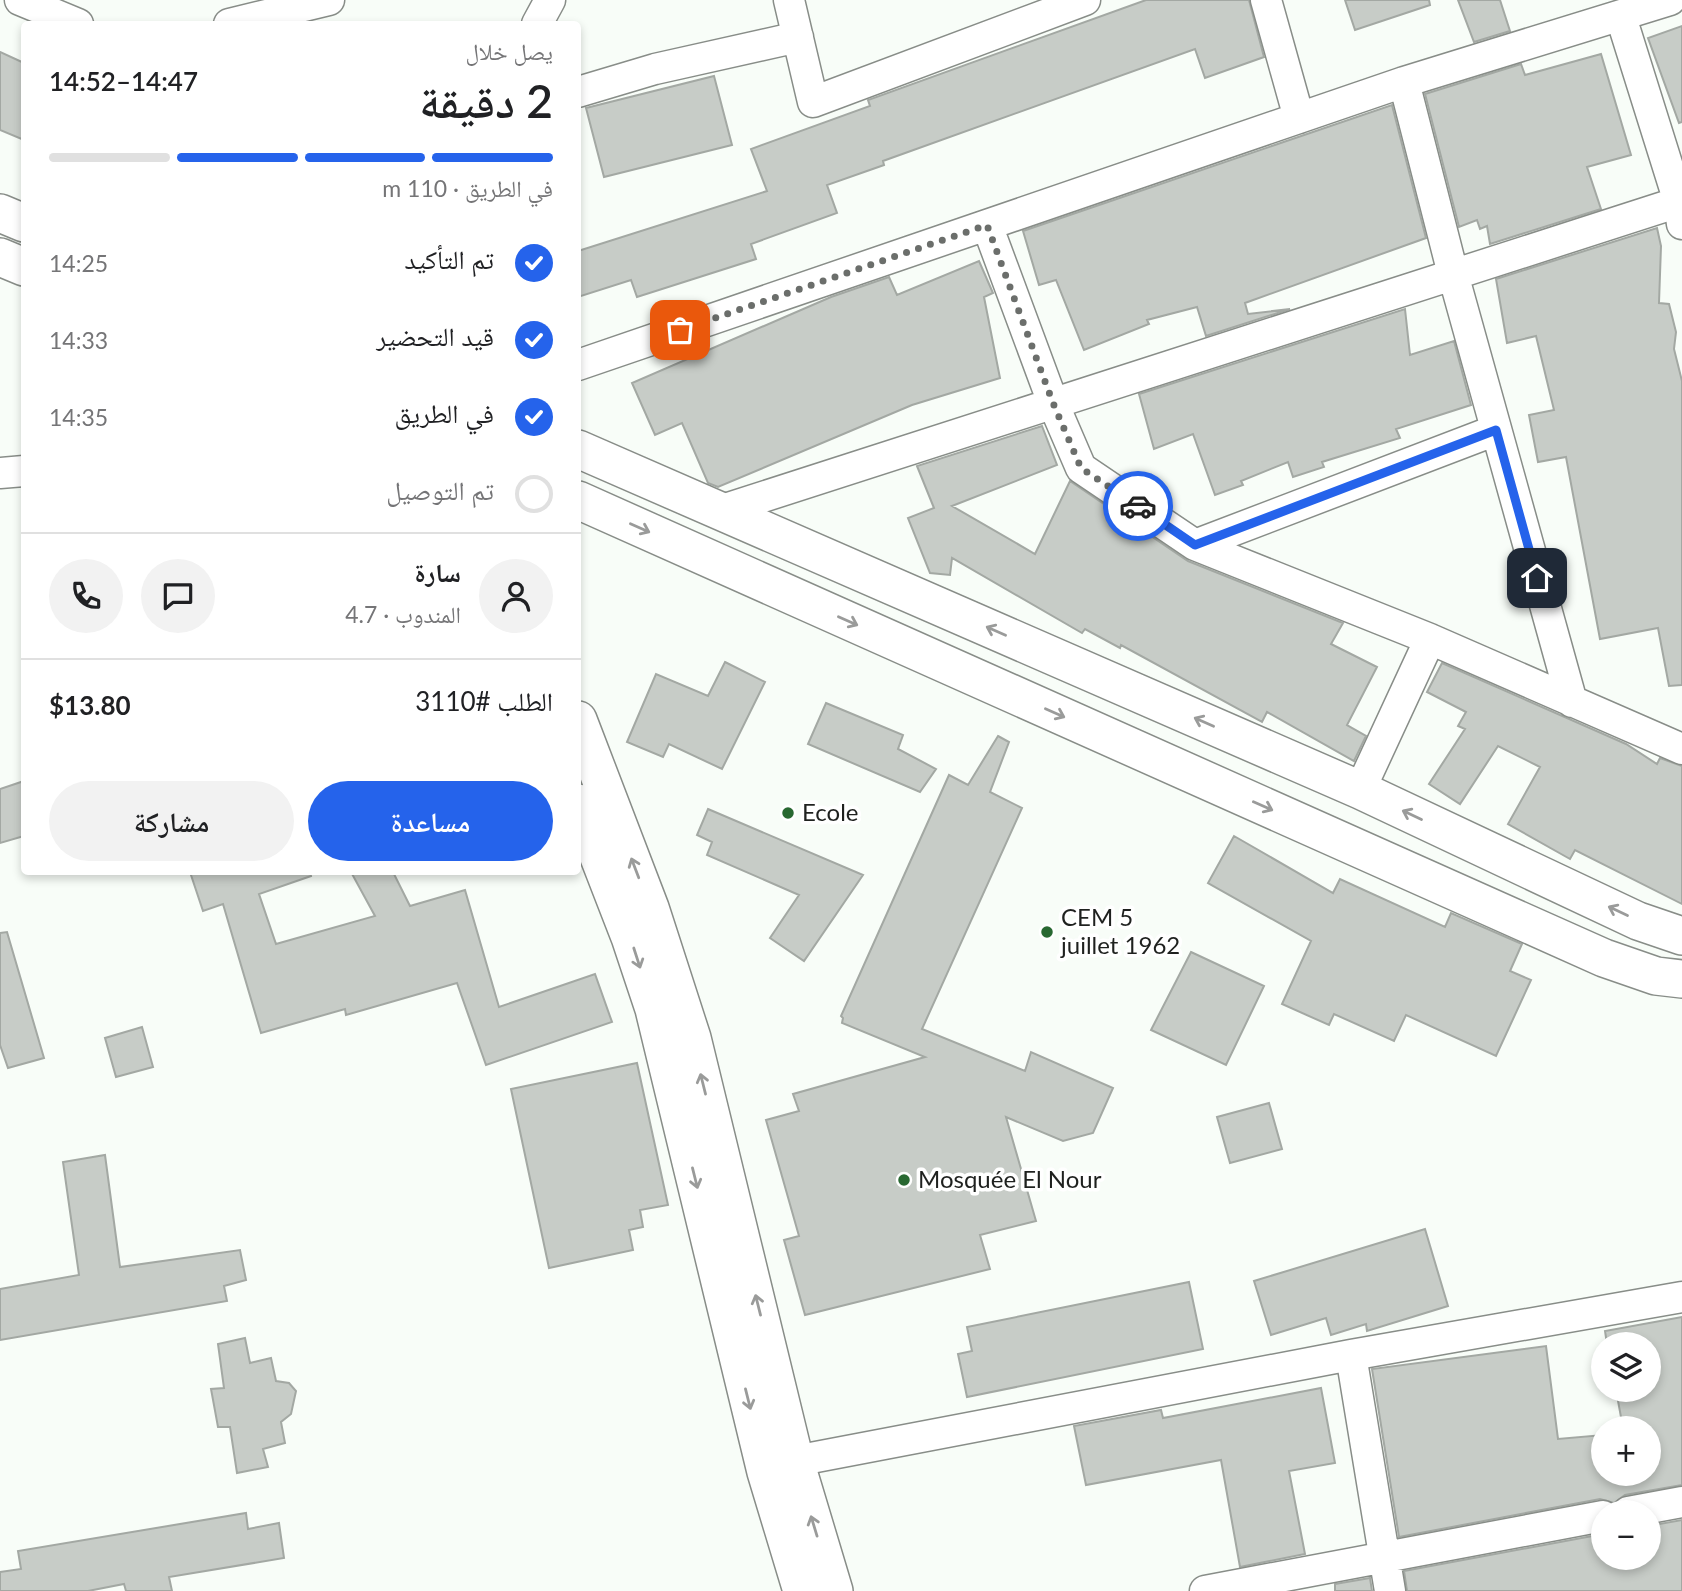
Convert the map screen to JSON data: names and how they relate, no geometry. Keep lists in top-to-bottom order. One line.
{"places":["Ecole","CEM 5 juillet 1962","Mosquée El Nour"],"page":{"heading":["2 دقيقة","يصل خلال","14:47–14:52"],"panel":["سارة","المندوب · 4.7","الطلب #3110","$13.80"],"bar":"في الطريق · 110 m","list":[["تم التأكيد","14:25"],["قيد التحضير","14:33"],["في الطريق","14:35"],"تم التوصيل"],"buttons":["مساعدة","مشاركة"],"map_buttons":["+","−"]}}
